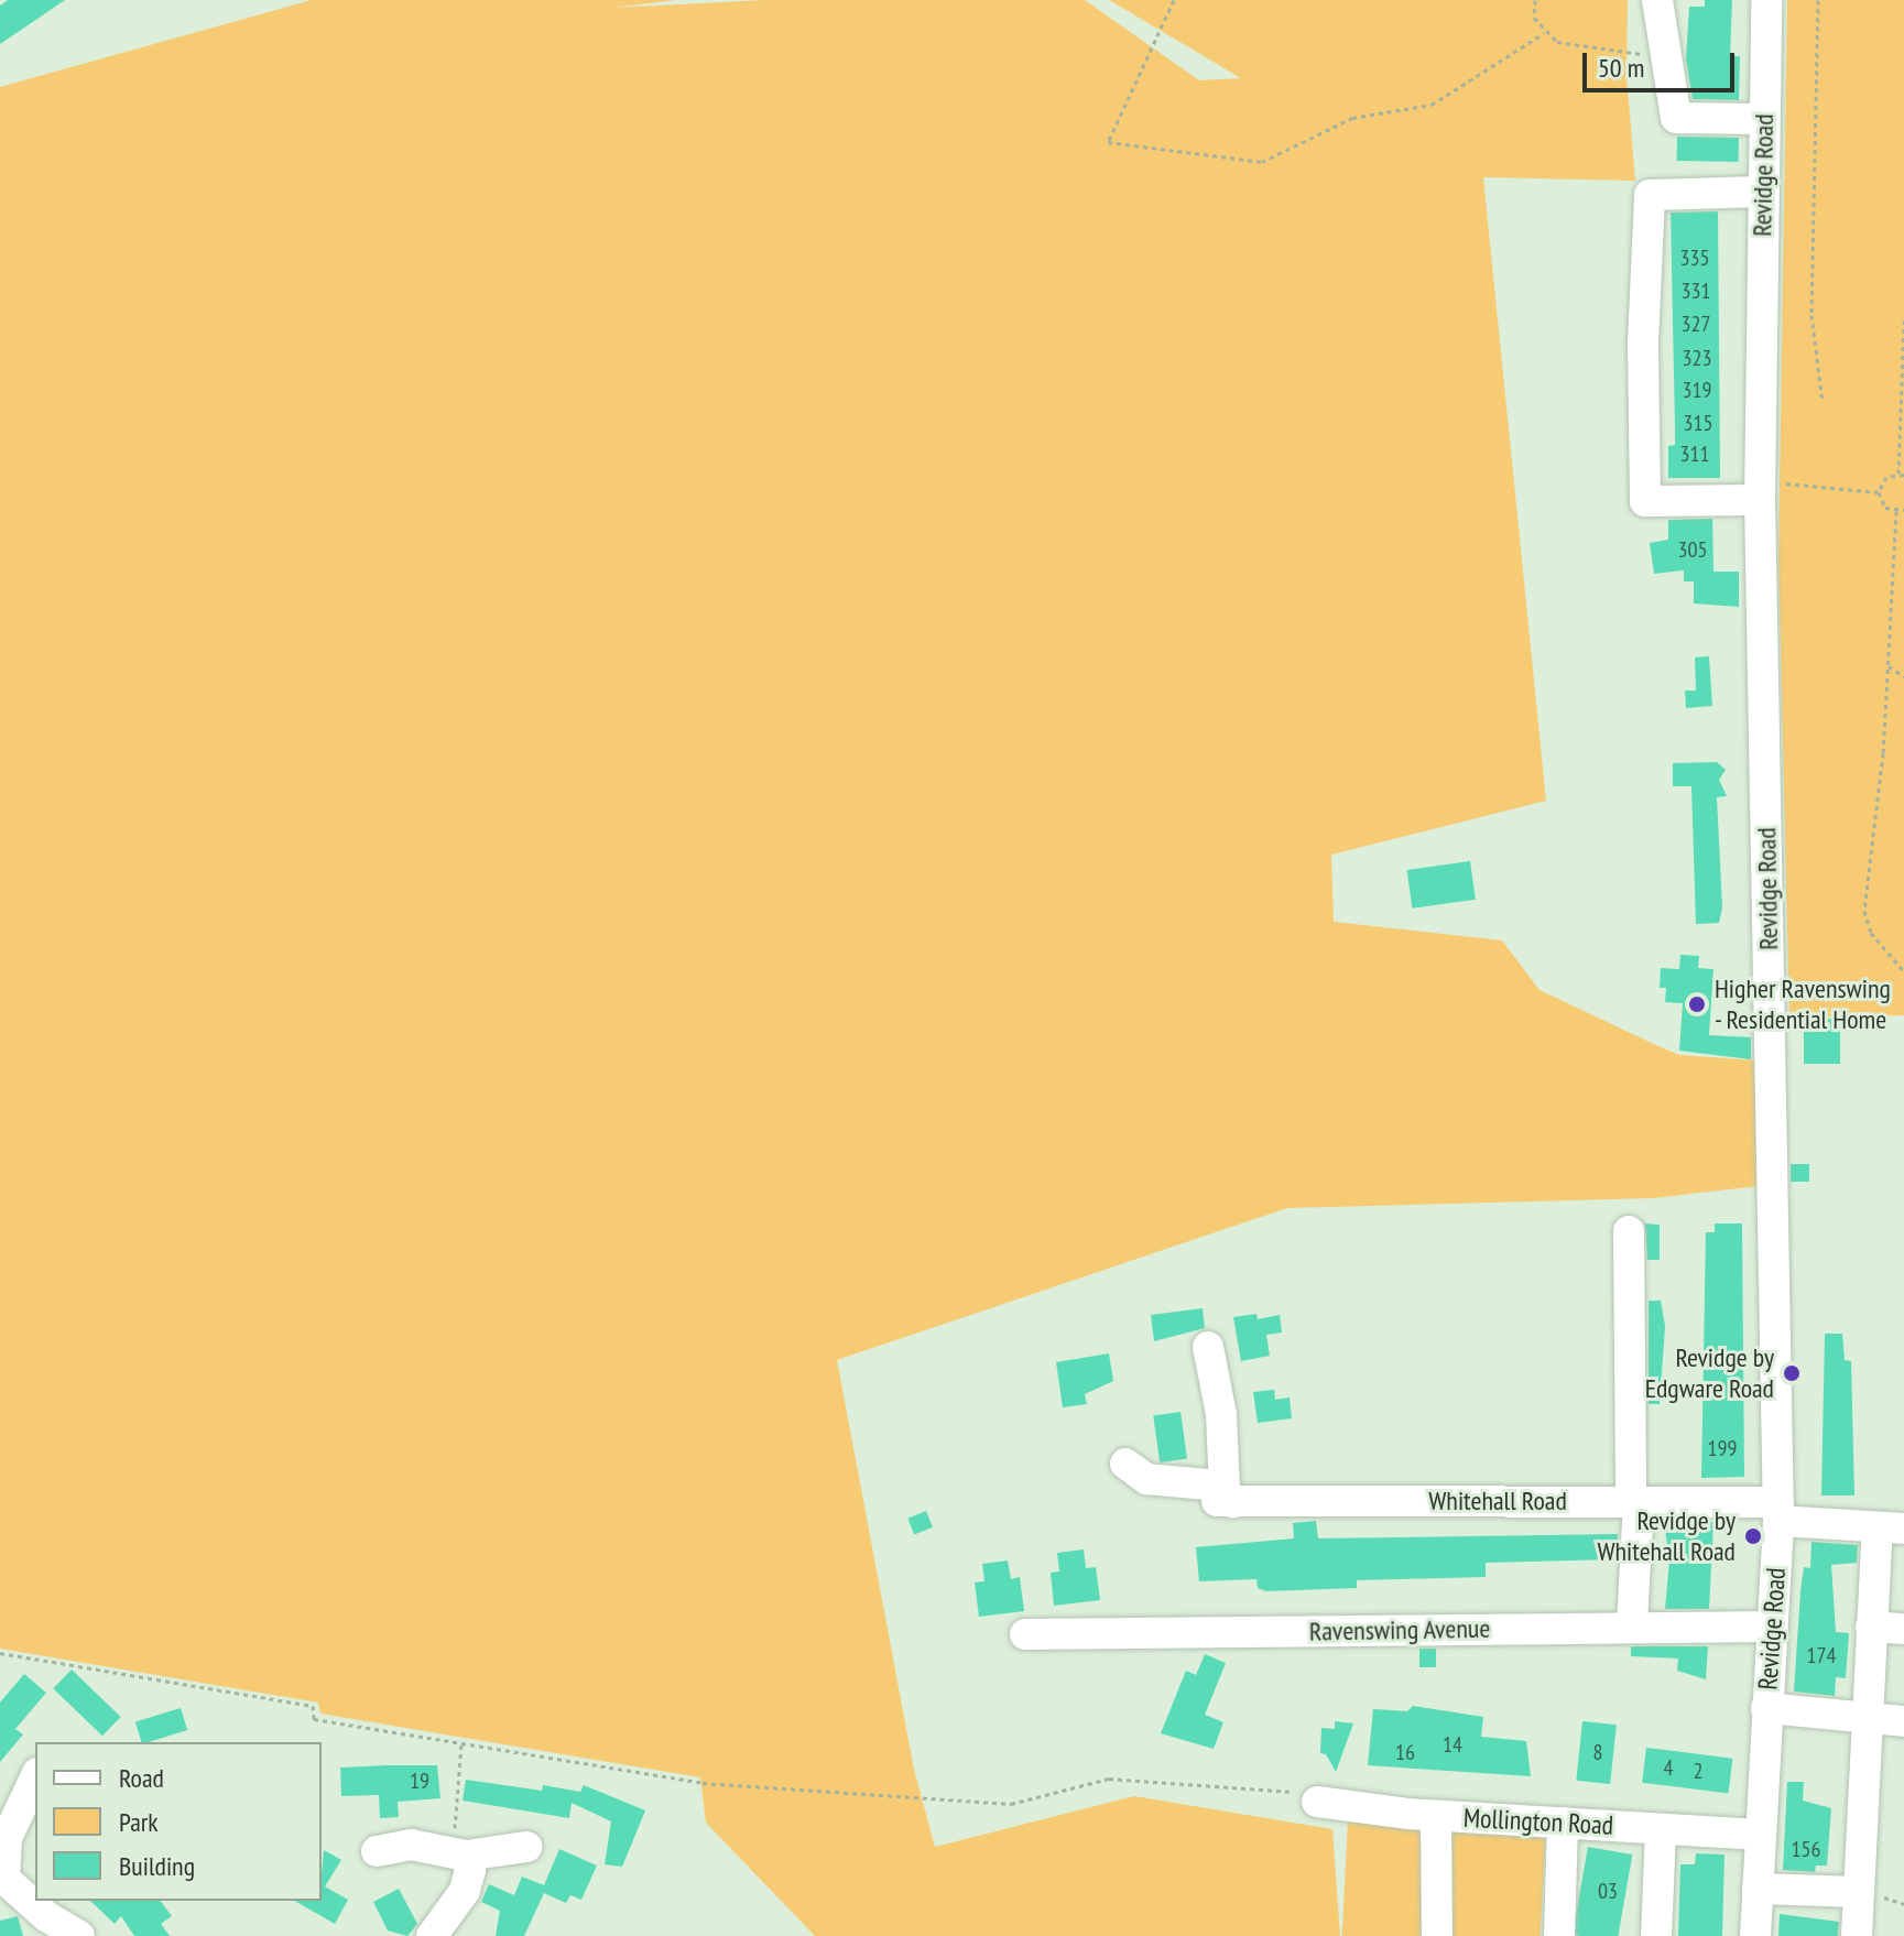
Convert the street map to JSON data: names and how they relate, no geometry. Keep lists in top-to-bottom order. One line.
{"streets":{"street":["Revidge Road","Whitehall Road","Ravenswing Avenue","Mollington Road"]},"crossings":[["Revidge Road","Whitehall Road"],["Revidge Road","Ravenswing Avenue"],["Revidge Road","Mollington Road"]],"places":["Higher Ravenswing - Residential Home","Revidge by Edgware Road","Revidge by Whitehall Road"],"house_numbers":["335","331","327","323","319","315","311","305","199","174","14","16","8","4","2","19","156","03"],"legend":["Road","Park","Building"],"scale_bar":"50 m"}
